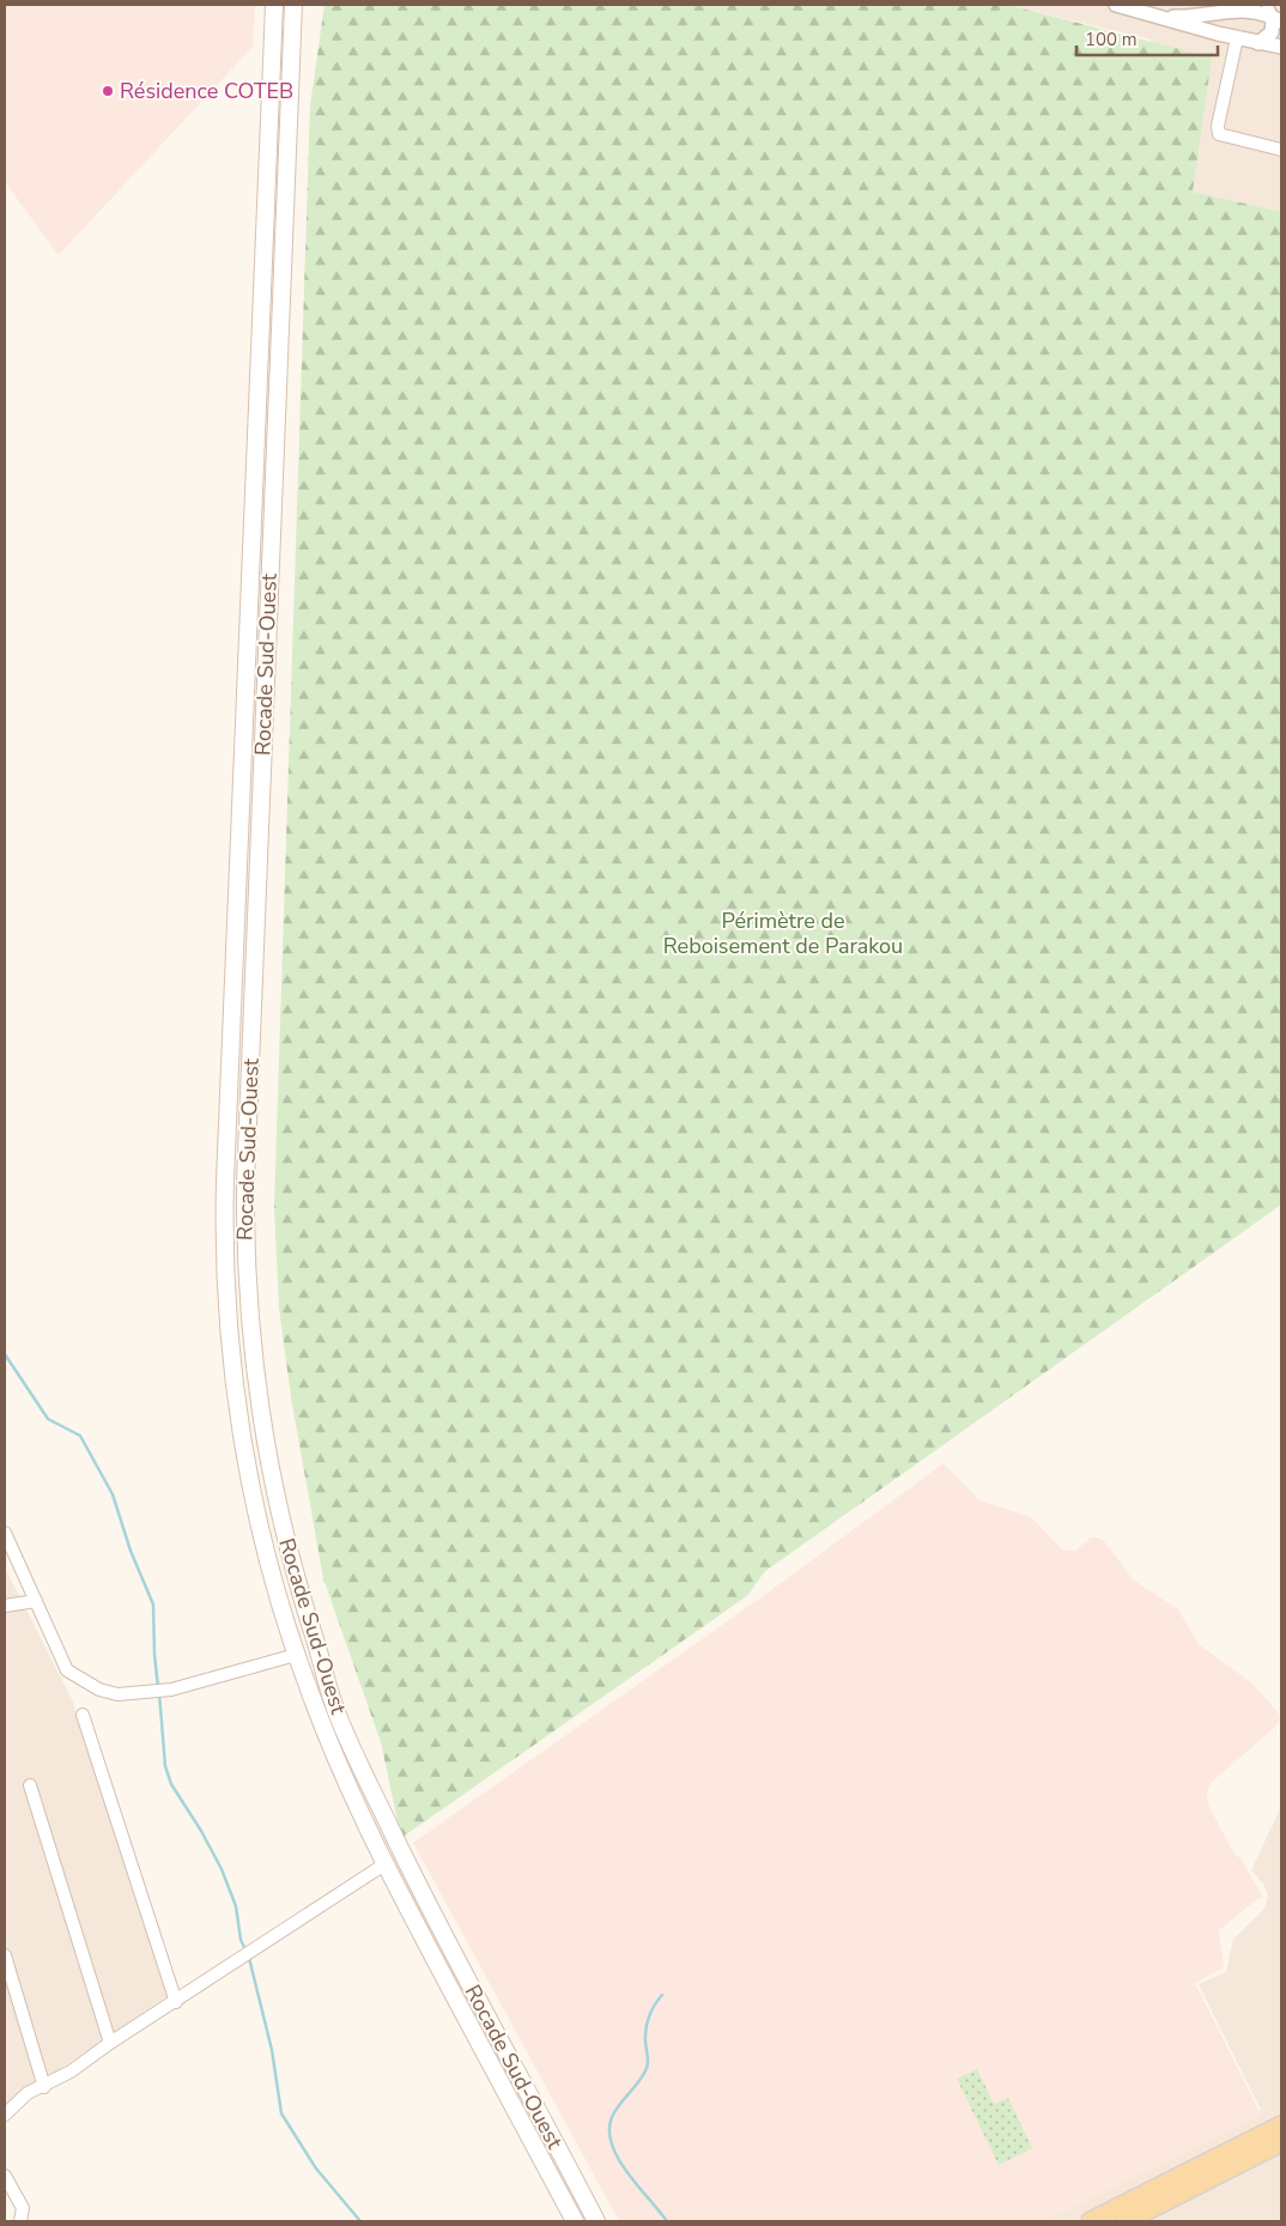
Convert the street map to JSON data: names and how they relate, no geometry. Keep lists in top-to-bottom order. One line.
{"streets":{"main road":["Rocade Sud-Ouest"]},"parks":["Périmètre de Reboisement de Parakou"],"places":["Résidence COTEB"],"scale_bar":"100 m"}
